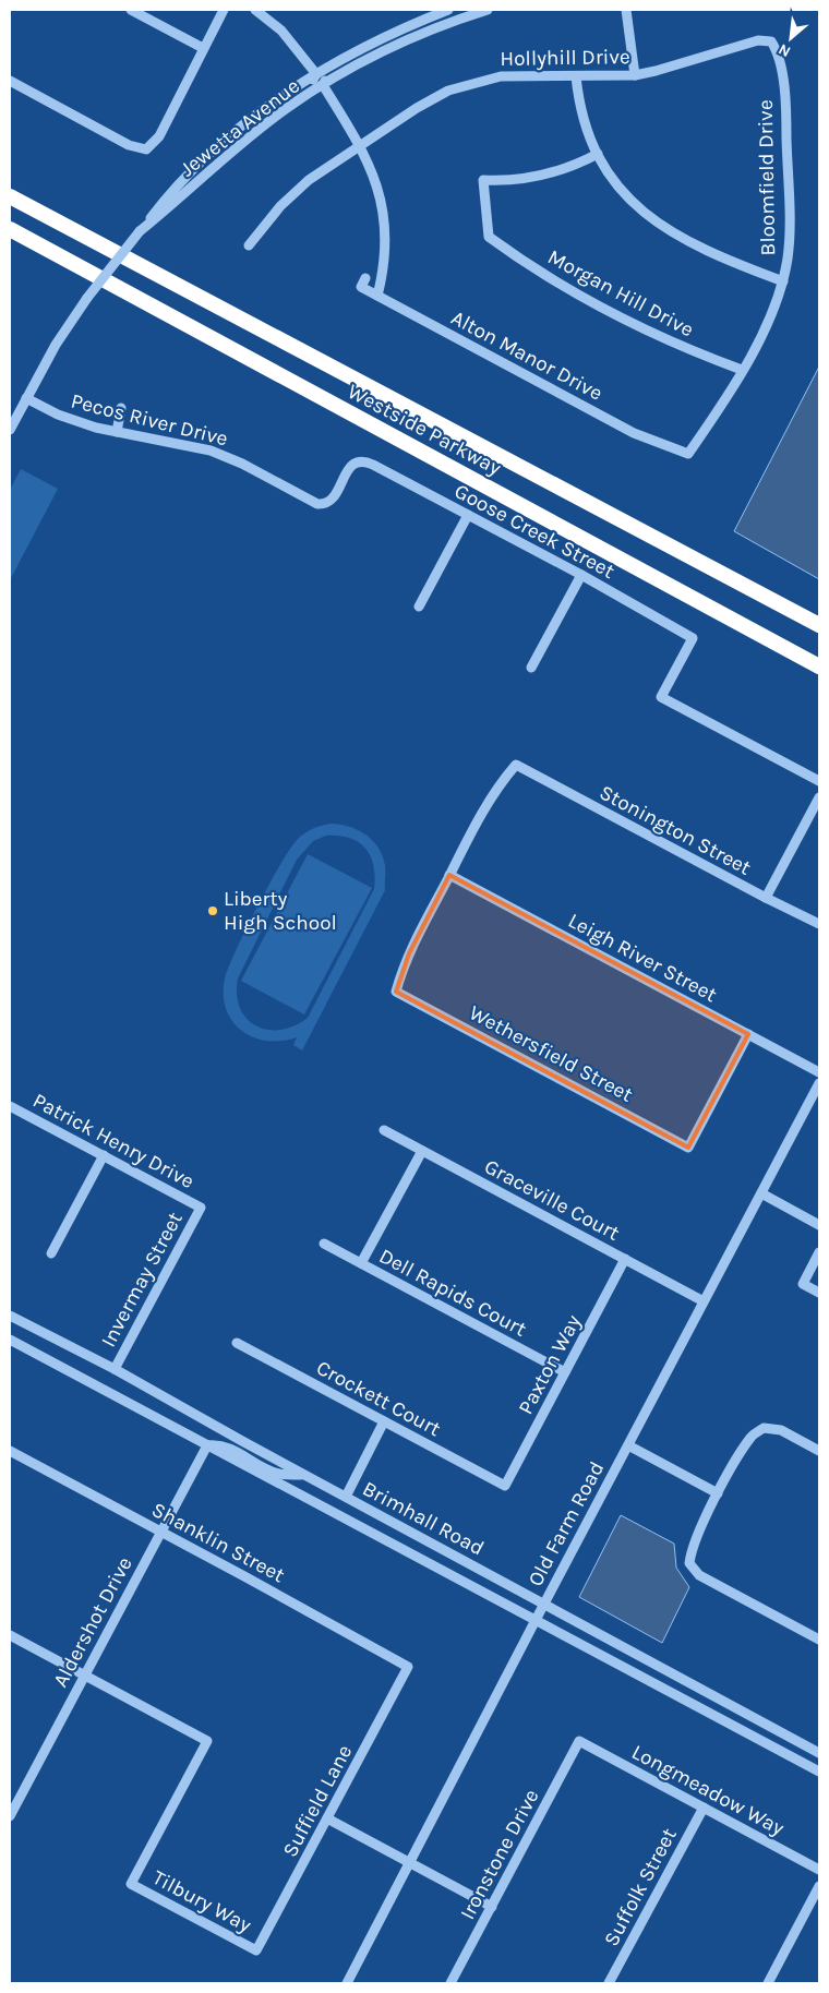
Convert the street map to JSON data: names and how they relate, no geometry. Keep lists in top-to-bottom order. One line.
{"streets":{"highway":["Westside Parkway"],"street":["Hollyhill Drive","Jewetta Avenue","Bloomfield Drive","Morgan Hill Drive","Alton Manor Drive","Pecos River Drive","Goose Creek Street","Stonington Street","Leigh River Street","Wethersfield Street","Patrick Henry Drive","Graceville Court","Invermay Street","Dell Rapids Court","Paxton Way","Crockett Court","Brimhall Road","Old Farm Road","Shanklin Street","Aldershot Drive","Longmeadow Way","Suffield Lane","Ironstone Drive","Suffolk Street","Tilbury Way"]},"crossings":[["Hollyhill Drive","Bloomfield Drive"],["Jewetta Avenue","Pecos River Drive"],["Bloomfield Drive","Morgan Hill Drive"],["Bloomfield Drive","Alton Manor Drive"],["Pecos River Drive","Goose Creek Street"],["Stonington Street","Leigh River Street"],["Stonington Street","Wethersfield Street"],["Leigh River Street","Wethersfield Street"],["Patrick Henry Drive","Invermay Street"],["Graceville Court","Paxton Way"],["Graceville Court","Old Farm Road"],["Invermay Street","Brimhall Road"],["Dell Rapids Court","Paxton Way"],["Paxton Way","Crockett Court"],["Brimhall Road","Old Farm Road"],["Brimhall Road","Aldershot Drive"],["Shanklin Street","Aldershot Drive"],["Shanklin Street","Suffield Lane"],["Aldershot Drive","Tilbury Way"],["Longmeadow Way","Ironstone Drive"],["Longmeadow Way","Suffolk Street"],["Suffield Lane","Tilbury Way"]],"places":["Liberty High School"],"north":"bottom left"}
